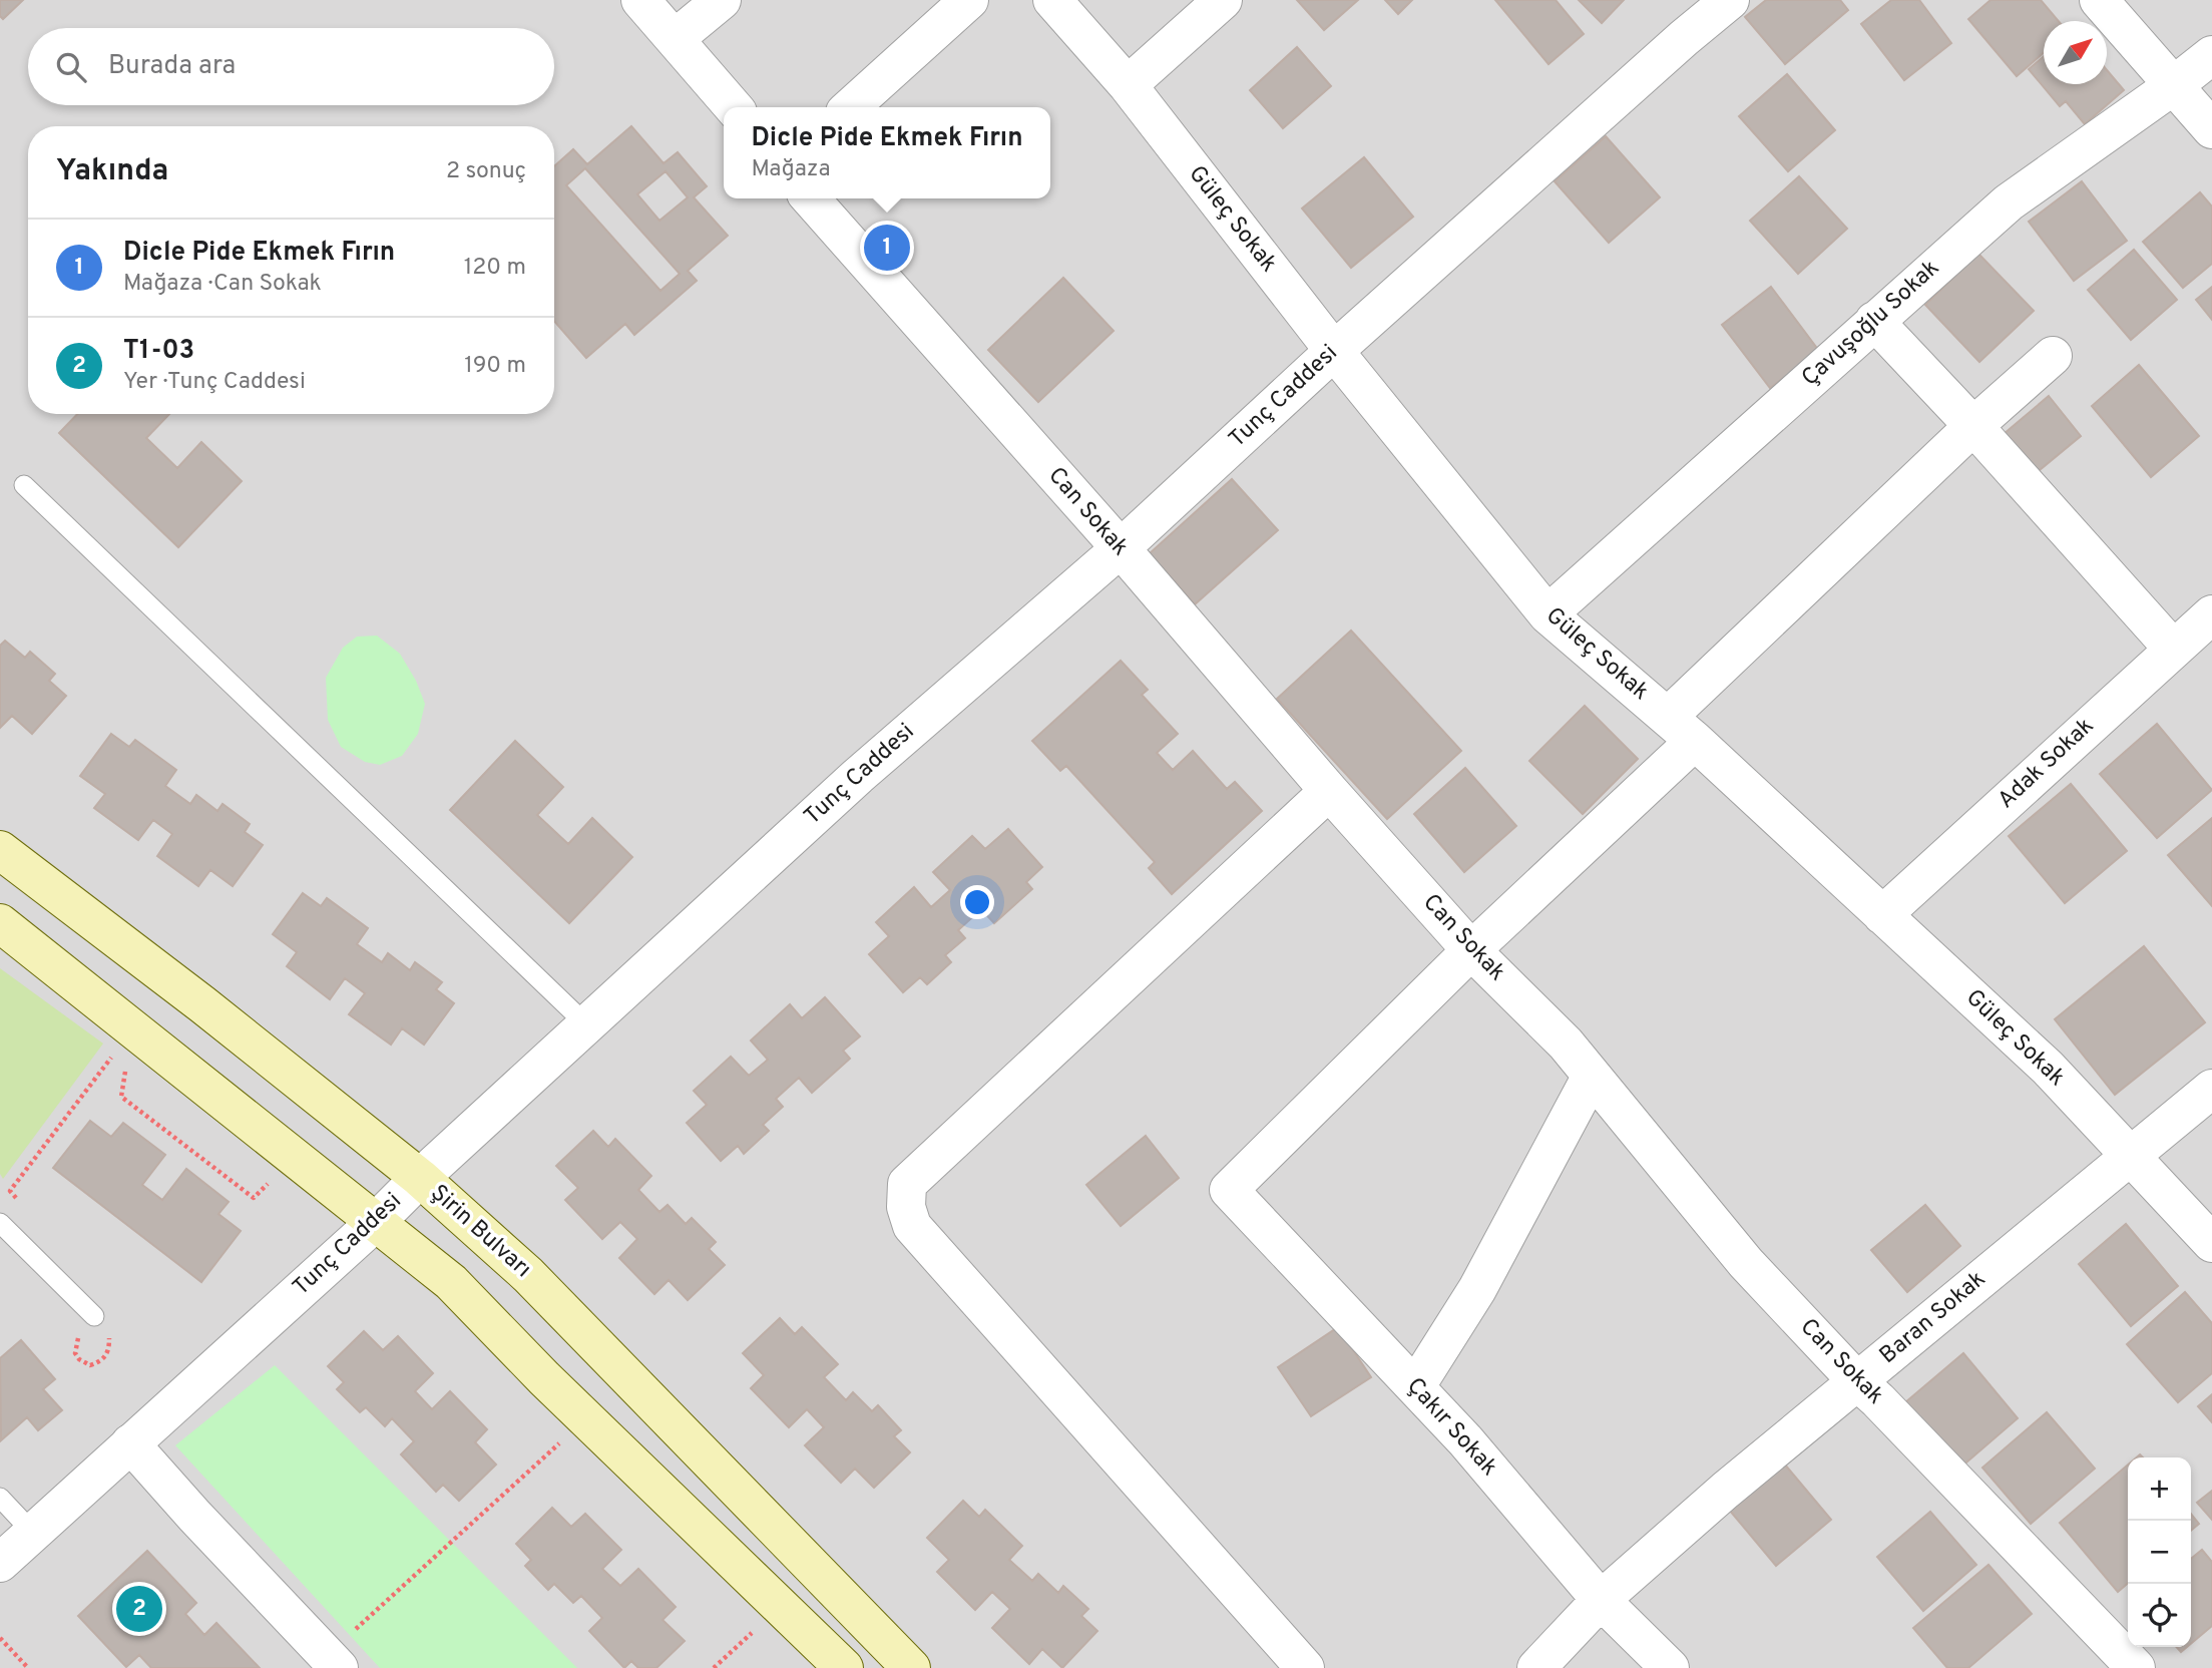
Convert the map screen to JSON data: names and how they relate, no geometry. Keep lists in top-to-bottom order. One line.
{"streets":{"main road":["Şirin Bulvarı"],"street":["Güleç Sokak","Çavuşoğlu Sokak","Tunç Caddesi","Can Sokak","Adak Sokak","Baran Sokak","Çakır Sokak"]},"crossings":[["Güleç Sokak","Çavuşoğlu Sokak"],["Güleç Sokak","Tunç Caddesi"],["Güleç Sokak","Adak Sokak"],["Güleç Sokak","Baran Sokak"],["Tunç Caddesi","Can Sokak"],["Tunç Caddesi","Şirin Bulvarı"],["Can Sokak","Baran Sokak"],["Can Sokak","Çakır Sokak"],["Baran Sokak","Çakır Sokak"]],"north":"top right","page":{"search":"Burada ara","popup":["Dicle Pide Ekmek Fırın","Mağaza"],"heading":["Yakında","2 sonuç"],"list":[{"mark":"1","name":"Dicle Pide Ekmek Fırın","note":"Mağaza · Can Sokak","value":"120 m"},{"mark":"2","name":"T1-03","note":"Yer · Tunç Caddesi","value":"190 m"}],"pins":["1","2"],"map_buttons":["+","−"]}}
